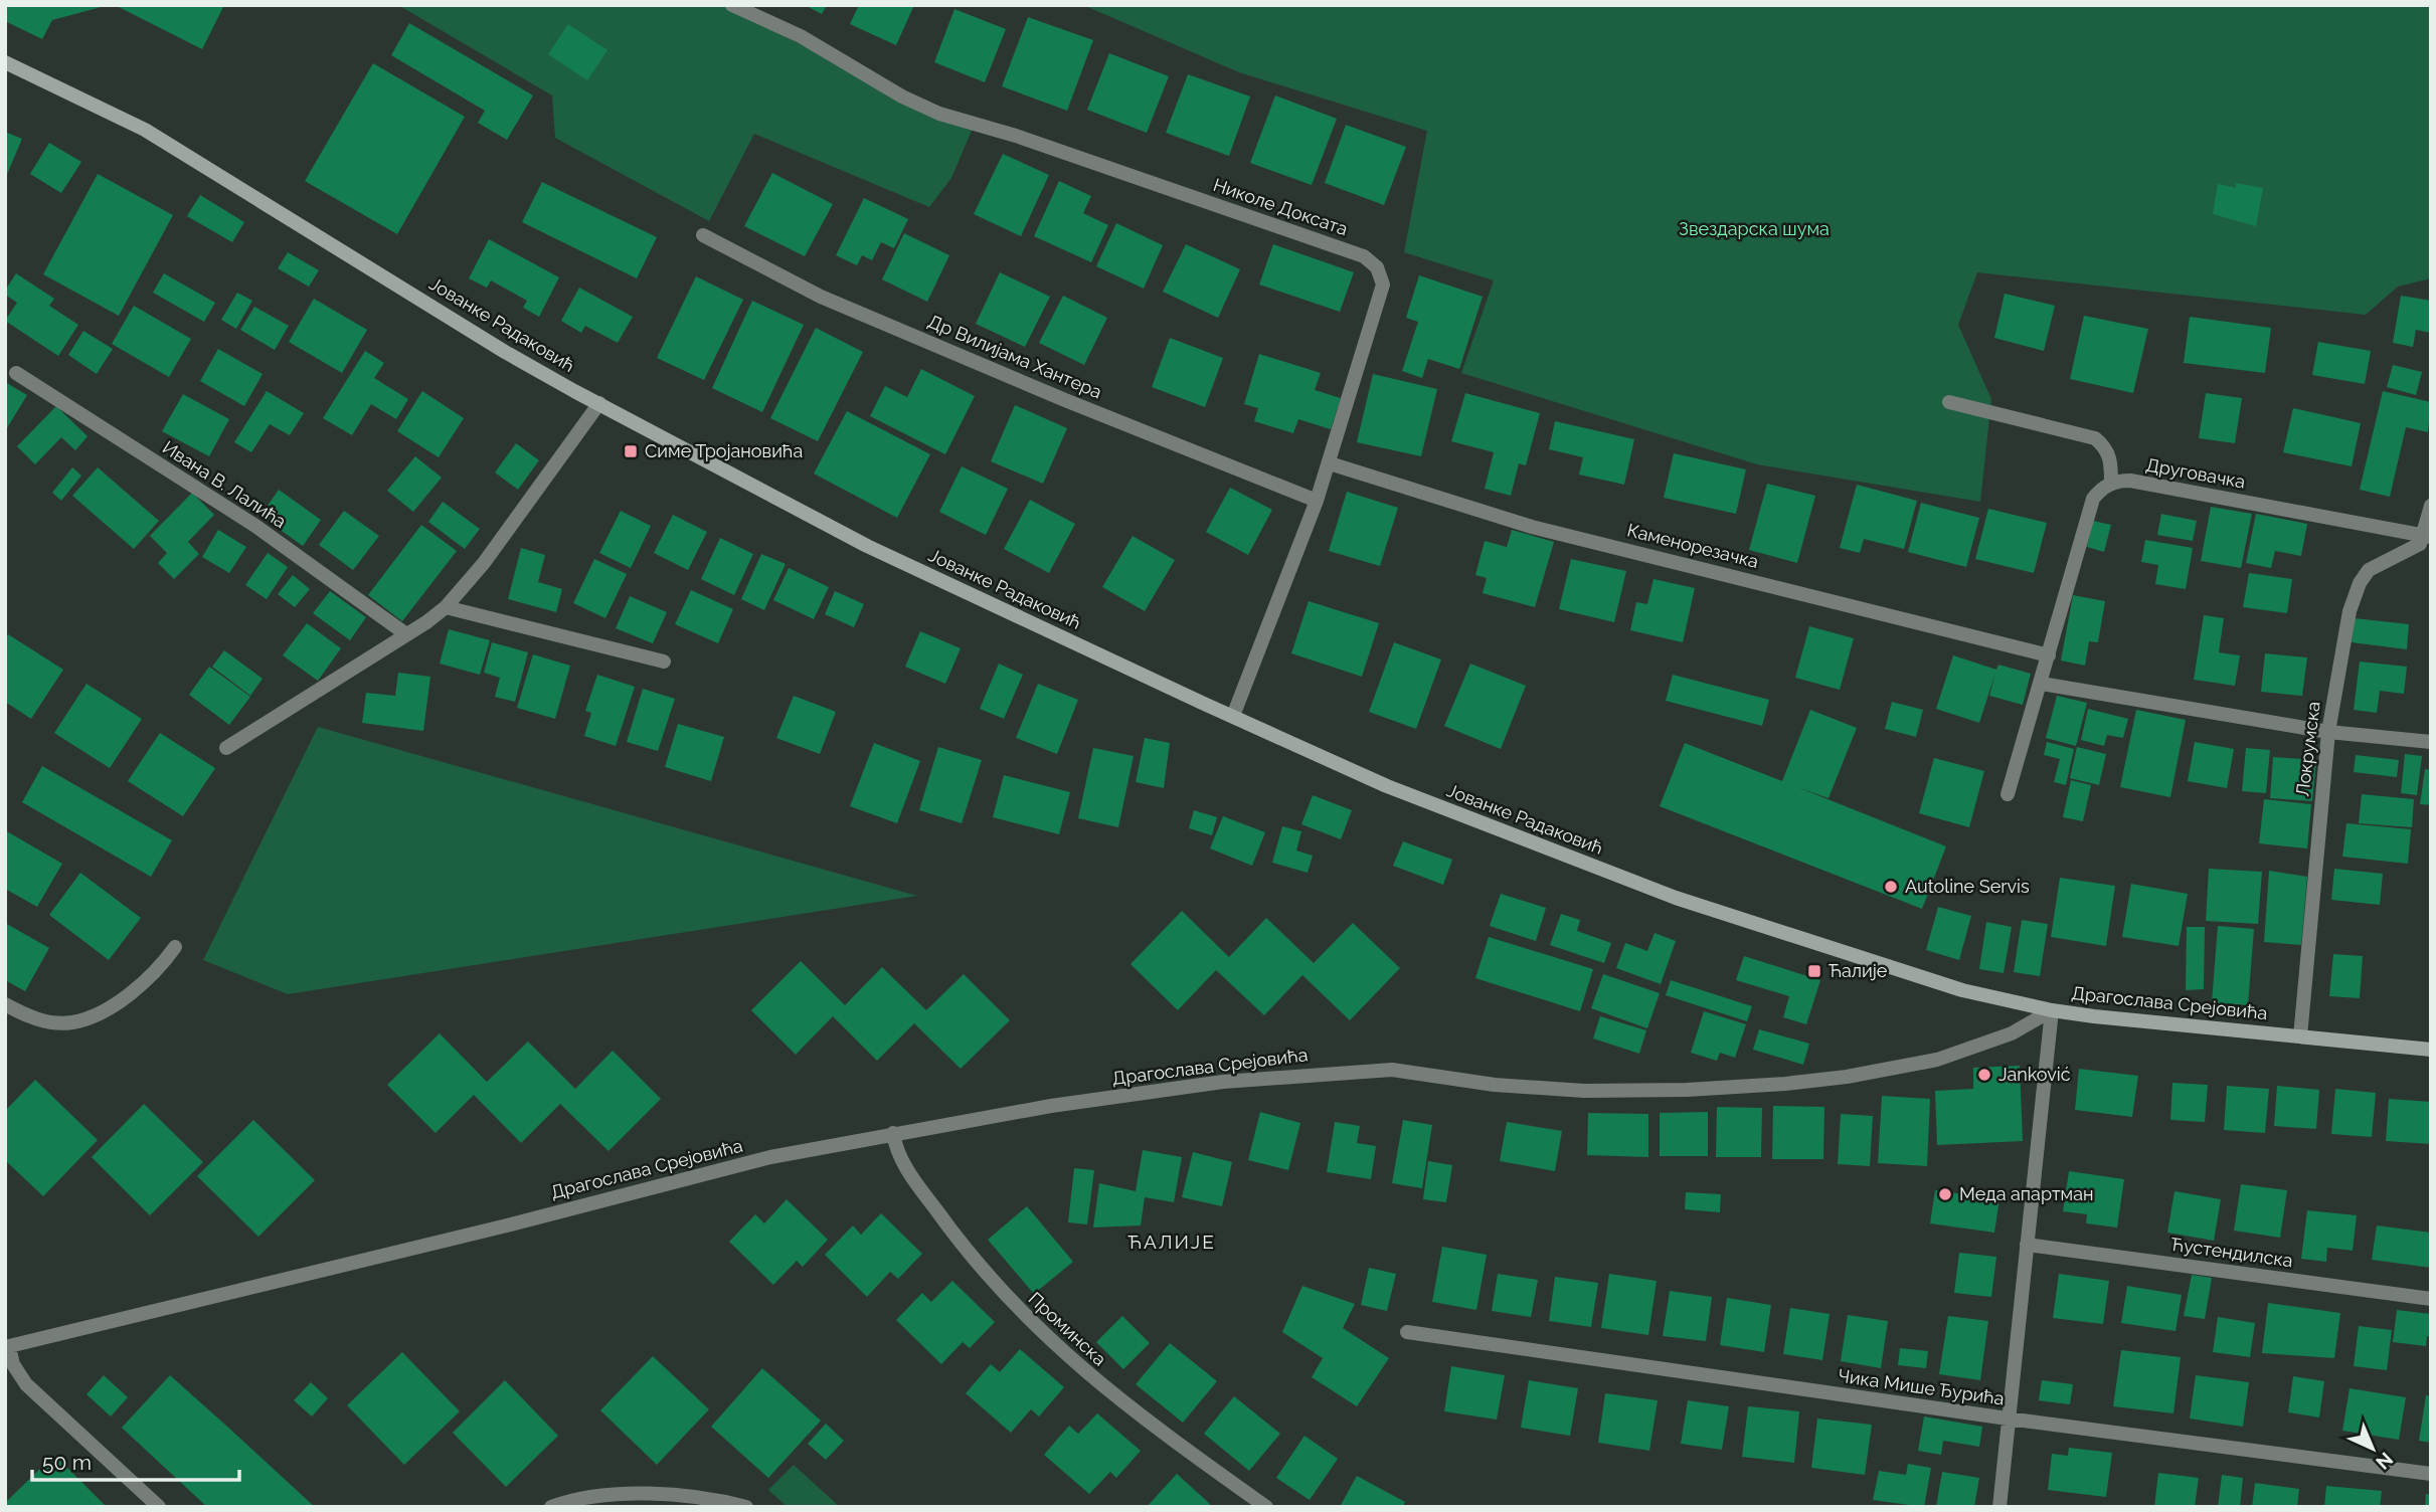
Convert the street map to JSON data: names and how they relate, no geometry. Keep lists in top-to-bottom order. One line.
{"streets":{"main road":["Јованке Радаковић","Драгослава Срејовића"],"street":["Николе Доксата","Др Вилијама Хантера","Друговачка","Ивана В. Лалића","Каменорезачка","Локрумска","Ћустендилска","Проминска","Чика Мише Ђурића"]},"crossings":[["Николе Доксата","Јованке Радаковић"],["Николе Доксата","Др Вилијама Хантера"],["Николе Доксата","Каменорезачка"],["Јованке Радаковић","Драгослава Срејовића"],["Друговачка","Локрумска"],["Локрумска","Драгослава Срејовића"],["Драгослава Срејовића","Проминска"]],"districts":["ЋАЛИЈЕ"],"parks":["Звездарска шума"],"places":{"transit":["Симе Тројановића","Ћалије"],"other":["Autoline Servis","Janković","Меда апартман"]},"scale_bar":"50 m","north":"bottom right"}
